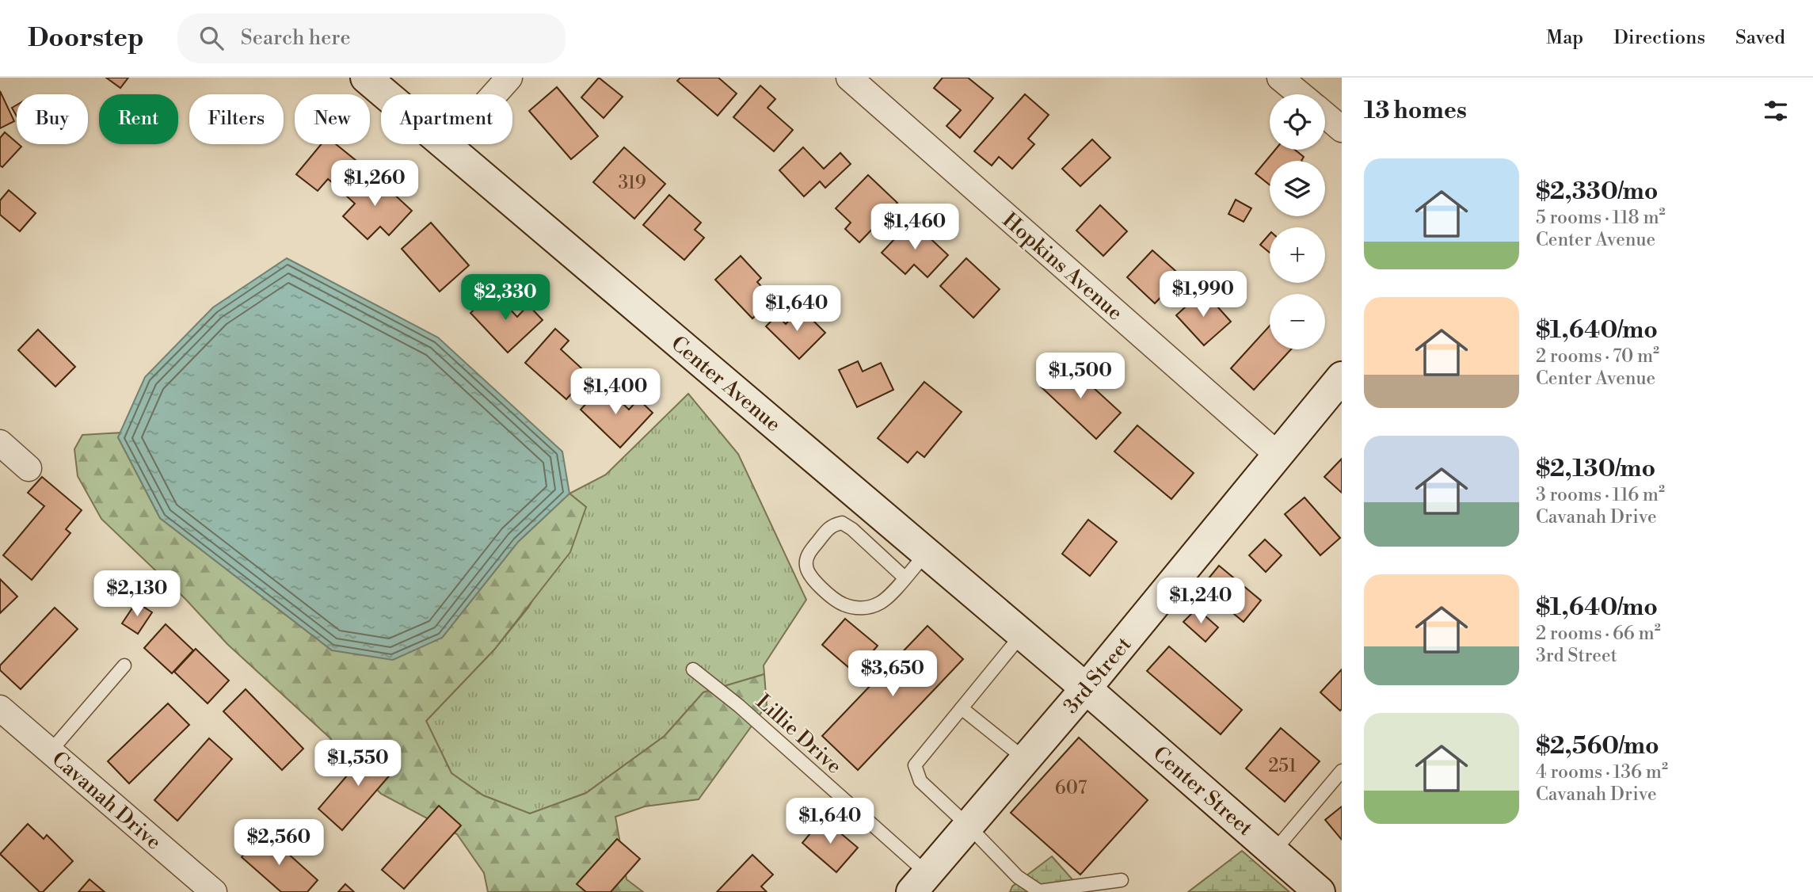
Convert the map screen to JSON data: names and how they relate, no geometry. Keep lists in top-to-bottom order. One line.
{"streets":{"street":["Hopkins Avenue","Center Avenue","3rd Street","Center Street","Cavanah Drive"],"lane":["Lillie Drive"]},"crossings":[["Hopkins Avenue","3rd Street"],["Center Avenue","3rd Street"],["Center Avenue","Center Street"],["3rd Street","Lillie Drive"],["3rd Street","Center Street"]],"house_numbers":["319","251","607"],"page":{"header":"Doorstep","search":"Search here","nav":["Map","Directions","Saved"],"heading":"13 homes","map_buttons":["+","−"],"chip":["Buy","Rent","Filters","New","Apartment"],"list":[{"name":"$2,330/mo","note":"5 rooms · 118 m² · Center Avenue"},{"name":"$1,640/mo","note":"2 rooms · 70 m² · Center Avenue"},{"name":"$2,130/mo","note":"3 rooms · 116 m² · Cavanah Drive"},{"name":"$1,640/mo","note":"2 rooms · 66 m² · 3rd Street"},{"name":"$2,560/mo","note":"4 rooms · 136 m² · Cavanah Drive"}],"price":["$1,260","$1,460","$1,990","$2,330","$1,640","$1,500","$1,400","$2,130","$1,240","$3,650","$1,550","$1,640","$2,560"]}}
